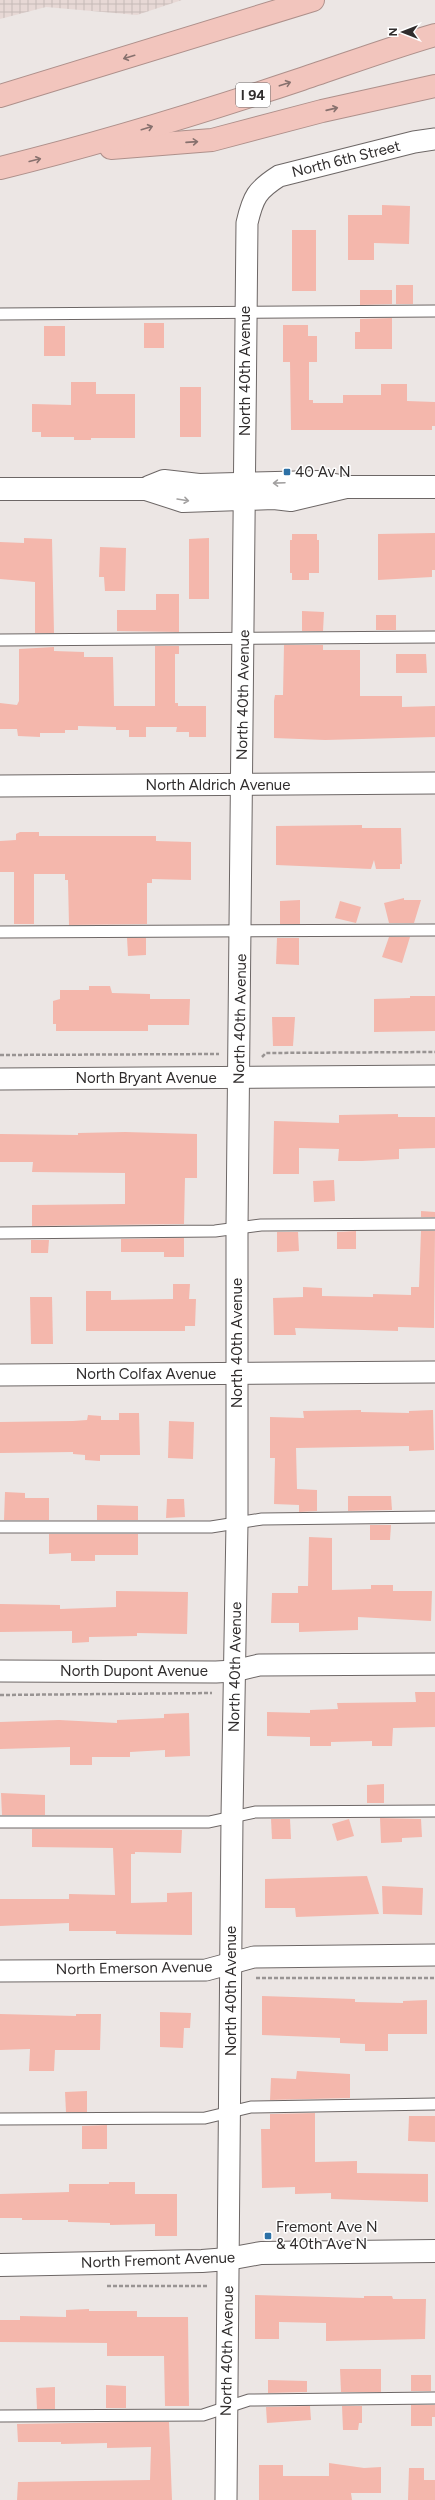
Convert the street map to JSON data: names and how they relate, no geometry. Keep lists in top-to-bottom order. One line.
{"streets":{"highway":["I 94"],"street":["North 6th Street","North 40th Avenue","North Aldrich Avenue","North Bryant Avenue","North Colfax Avenue","North Dupont Avenue","North Emerson Avenue","North Fremont Avenue"]},"crossings":[["North 6th Street","North 40th Avenue"],["North 40th Avenue","North Aldrich Avenue"],["North 40th Avenue","North Bryant Avenue"],["North 40th Avenue","North Colfax Avenue"],["North 40th Avenue","North Dupont Avenue"],["North 40th Avenue","North Emerson Avenue"],["North 40th Avenue","North Fremont Avenue"]],"places":{"transit":["40 Av N","Fremont Ave N & 40th Ave N"]},"north":"left"}
